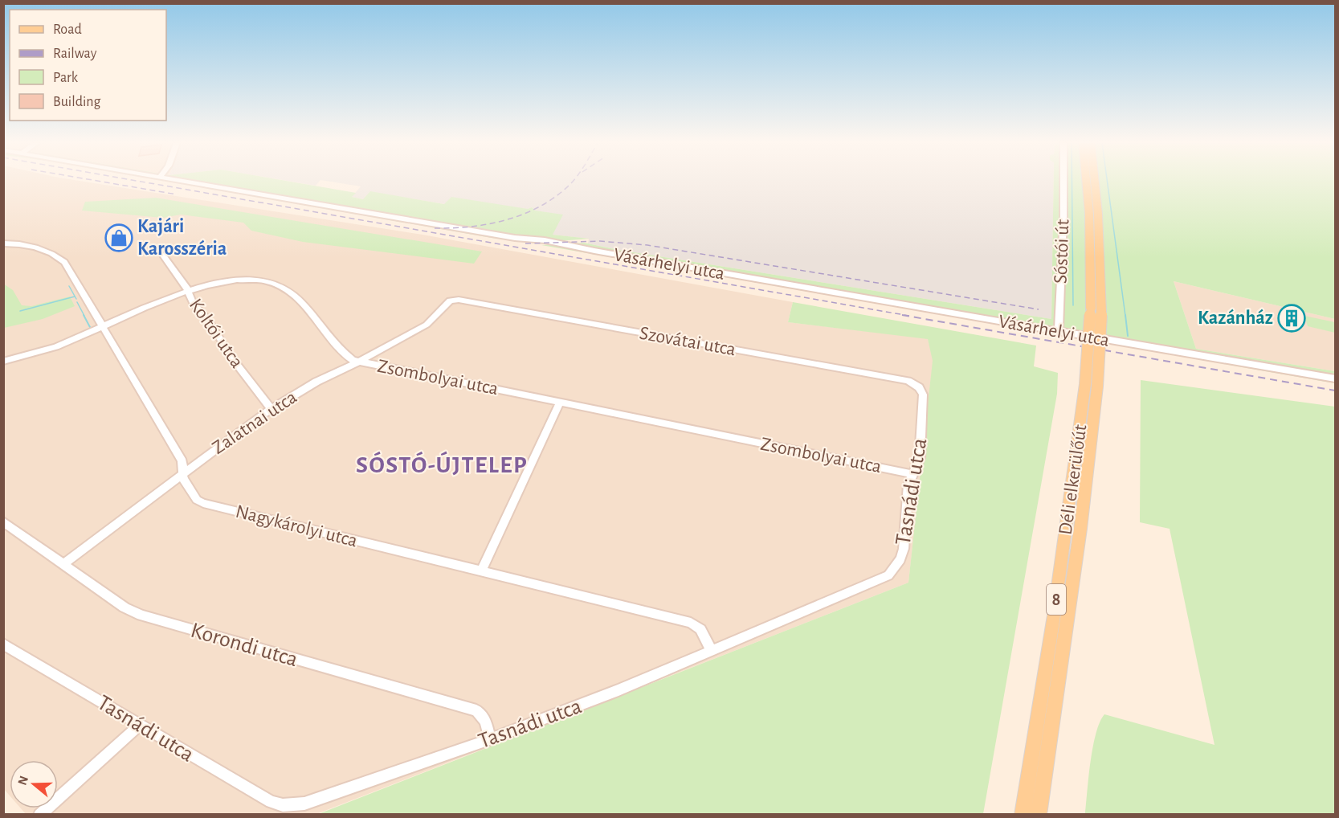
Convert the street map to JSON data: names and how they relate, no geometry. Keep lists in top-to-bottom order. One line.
{"streets":{"main road":["Déli elkerülőút","8"],"street":["Sóstói út","Vásárhelyi utca","Koltói utca","Szovátai utca","Zsombolyai utca","Zalatnai utca","Tasnádi utca","Nagykárolyi utca","Korondi utca"]},"crossings":[["Sóstói út","Vásárhelyi utca"],["Koltói utca","Zsombolyai utca"],["Koltói utca","Zalatnai utca"],["Szovátai utca","Zalatnai utca"],["Szovátai utca","Tasnádi utca"],["Zsombolyai utca","Zalatnai utca"],["Zsombolyai utca","Tasnádi utca"],["Zsombolyai utca","Nagykárolyi utca"],["Zalatnai utca","Nagykárolyi utca"],["Zalatnai utca","Korondi utca"],["Tasnádi utca","Nagykárolyi utca"],["Tasnádi utca","Korondi utca"]],"districts":["SÓSTÓ-ÚJTELEP"],"places":{"shop":["Kajári Karosszéria"],"building":["Kazánház"]},"legend":["Road","Railway","Park","Building"],"north":"left"}
